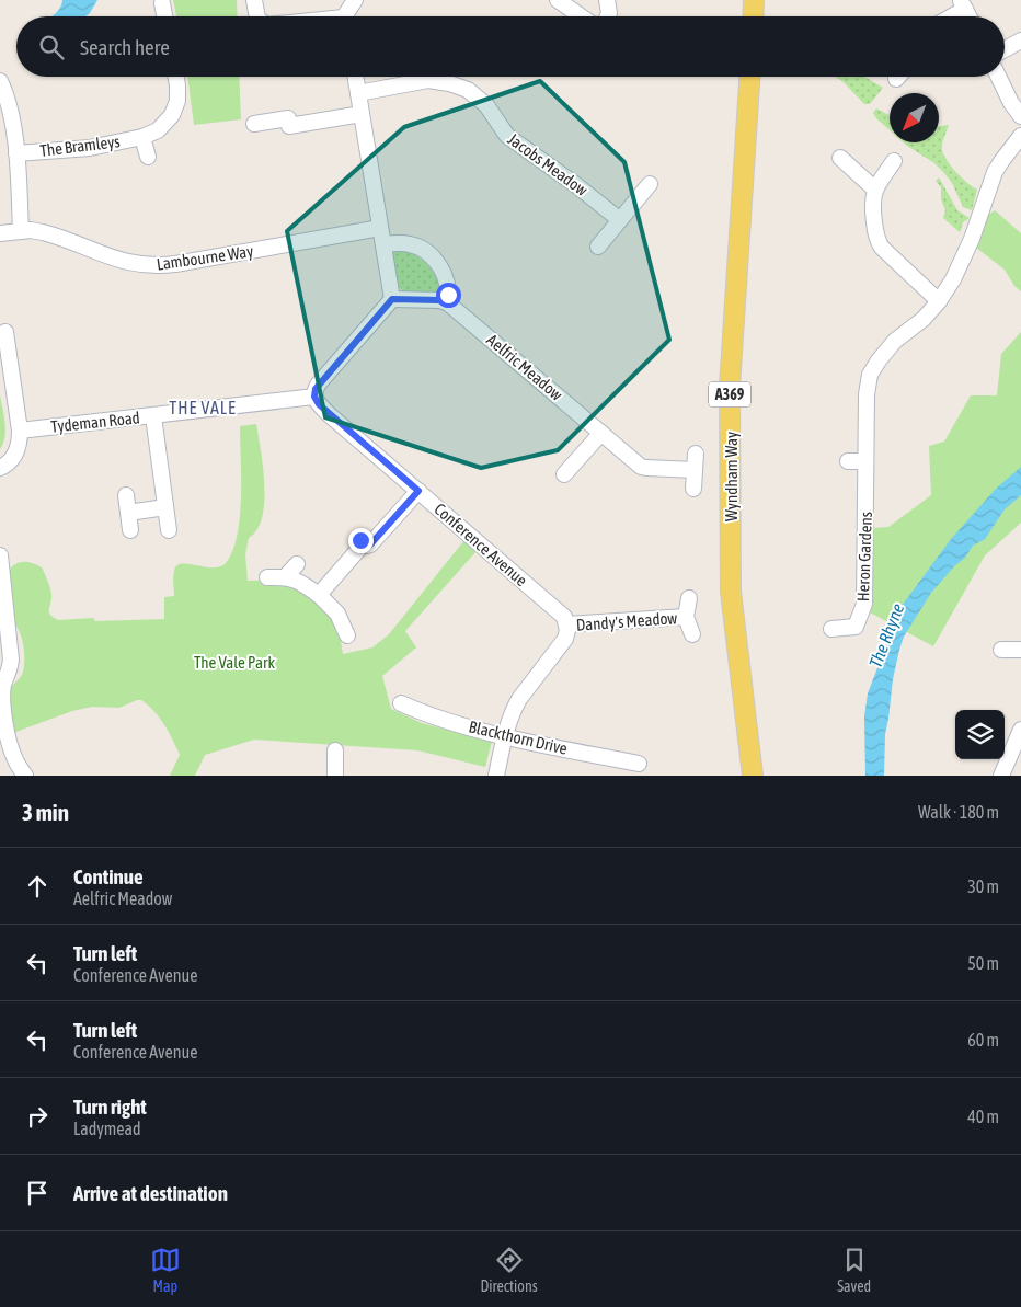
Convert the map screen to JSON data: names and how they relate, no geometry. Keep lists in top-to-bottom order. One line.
{"streets":{"main road":["A369","Wyndham Way"],"street":["The Bramleys","Jacobs Meadow","Lambourne Way","Aelfric Meadow","Tydeman Road","Conference Avenue","Heron Gardens","Dandy's Meadow","Blackthorn Drive"]},"crossings":[["The Bramleys","Lambourne Way"],["Tydeman Road","Conference Avenue"],["Conference Avenue","Dandy's Meadow"]],"districts":["THE VALE"],"water":["The Rhyne"],"parks":["The Vale Park"],"north":"bottom left","page":{"search":"Search here","heading":["3 min","Walk · 180 m"],"list":[["Continue","Aelfric Meadow","30 m"],["Turn left","Conference Avenue","50 m"],["Turn left","Conference Avenue","60 m"],["Turn right","Ladymead","40 m"],"Arrive at destination"],"nav":["Map","Directions","Saved"]}}
